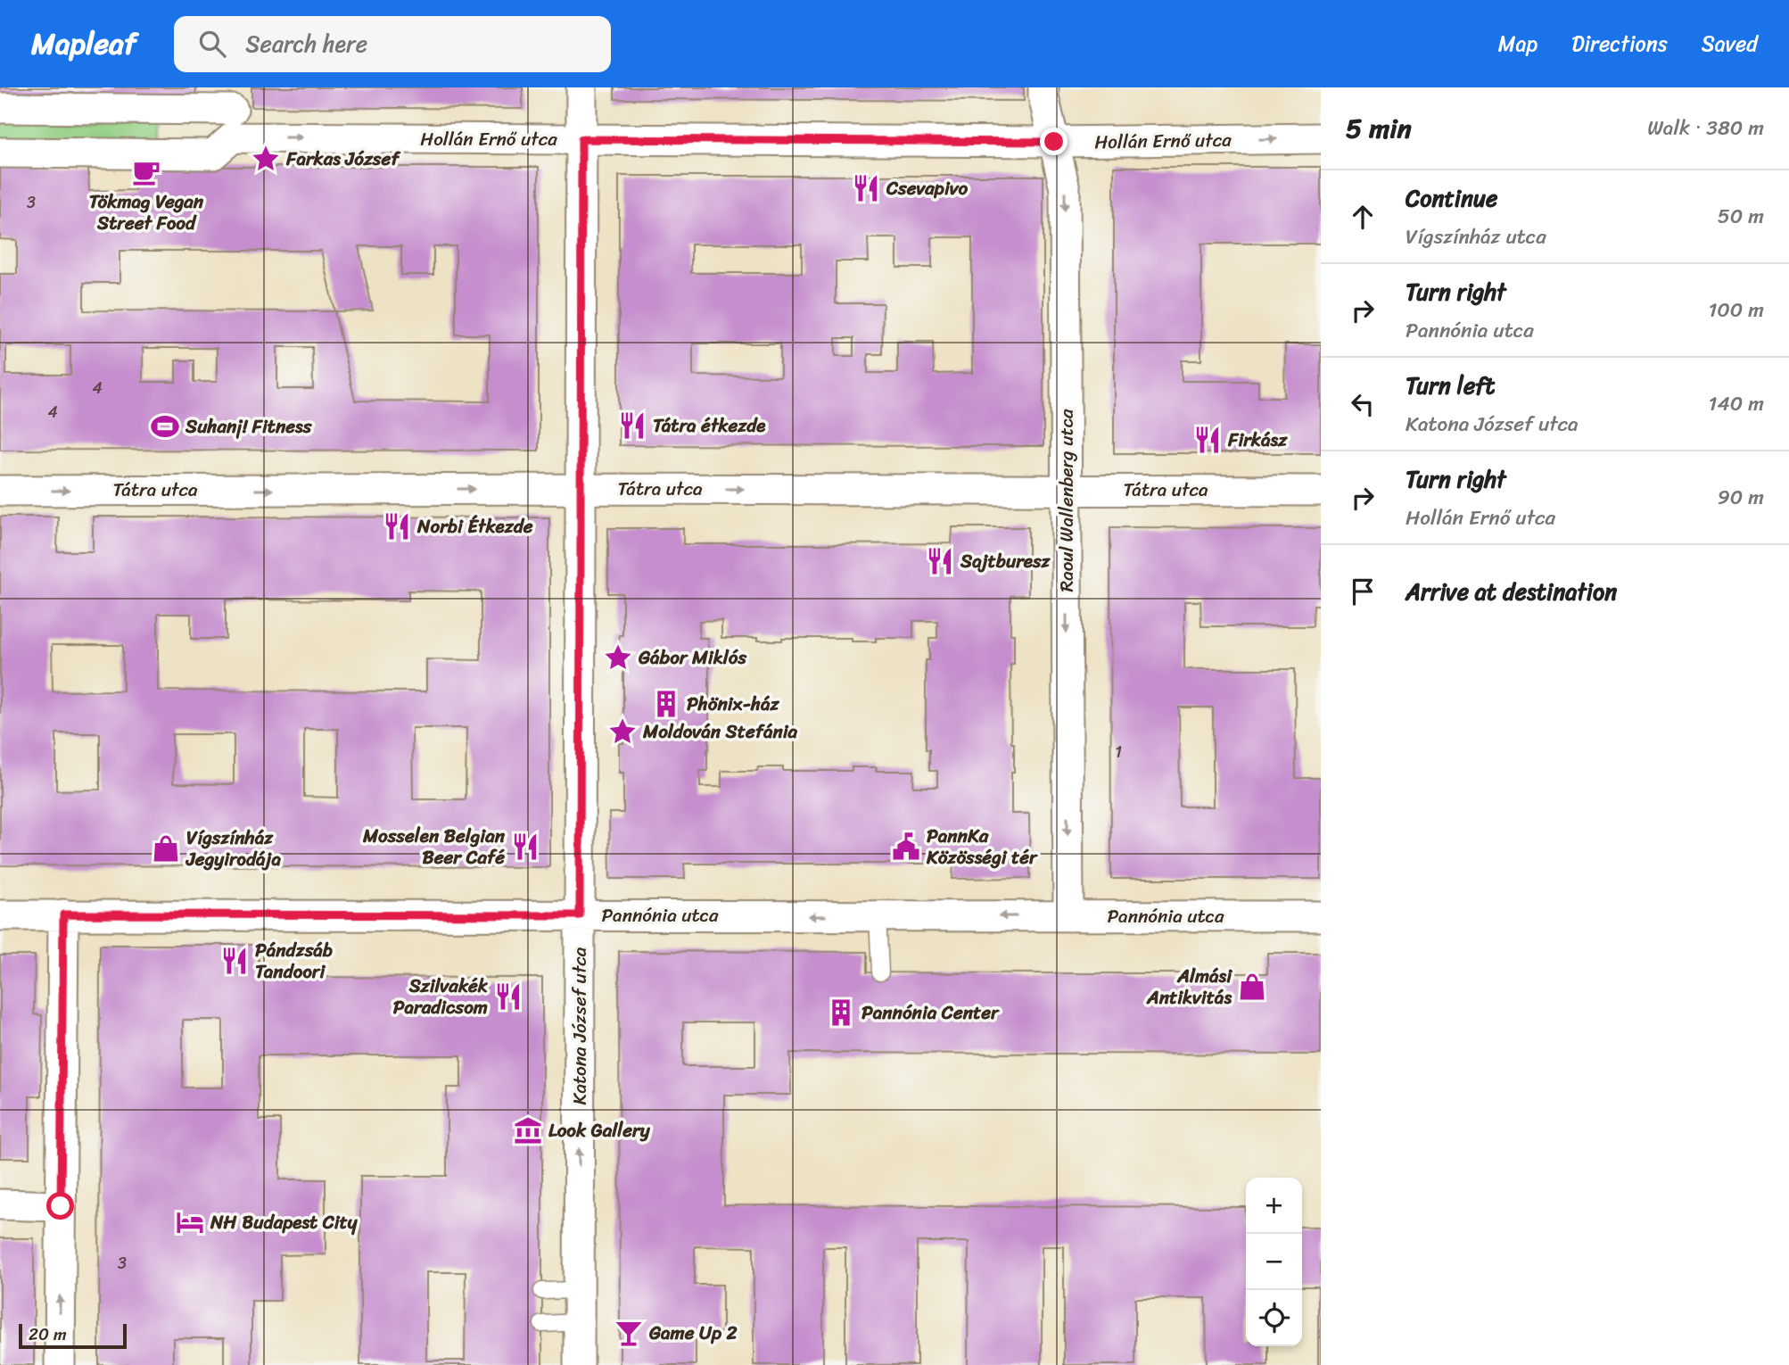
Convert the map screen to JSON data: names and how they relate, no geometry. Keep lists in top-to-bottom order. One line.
{"streets":{"street":["Hollán Ernő utca","Tátra utca","Raoul Wallenberg utca","Pannónia utca","Katona József utca"]},"crossings":[["Hollán Ernő utca","Raoul Wallenberg utca"],["Hollán Ernő utca","Katona József utca"],["Tátra utca","Raoul Wallenberg utca"],["Tátra utca","Katona József utca"],["Raoul Wallenberg utca","Pannónia utca"],["Pannónia utca","Katona József utca"]],"one_way":["Hollán Ernő utca","Tátra utca","Raoul Wallenberg utca","Pannónia utca"],"places":{"place":["Farkas József","Gábor Miklós","Moldován Stefánia"],"cafe":["Tökmag Vegan Street Food"],"restaurant":["Csevapivo","Tátra étkezde","Firkász","Norbi Étkezde","Sajtburesz","Mosselen Belgian Beer Café","Pándzsáb Tandoori","Szilvakék Paradicsom"],"sports":["Suhanj! Fitness"],"building":["Phönix-ház","Pannónia Center"],"public building":["PannKa Közösségi tér"],"shop":["Vígszínház Jegyirodája","Almási Antikvitás"],"museum":["Look Gallery"],"hotel":["NH Budapest City"],"bar":["Game Up 2"]},"house_numbers":["3","4","4","1","3"],"scale_bar":"20 m","page":{"header":"Mapleaf","search":"Search here","nav":["Map","Directions","Saved"],"heading":["5 min","Walk · 380 m"],"list":[["Continue","Vígszínház utca","50 m"],["Turn right","Pannónia utca","100 m"],["Turn left","Katona József utca","140 m"],["Turn right","Hollán Ernő utca","90 m"],"Arrive at destination"],"map_buttons":["+","−"],"scale":"20 m"}}
